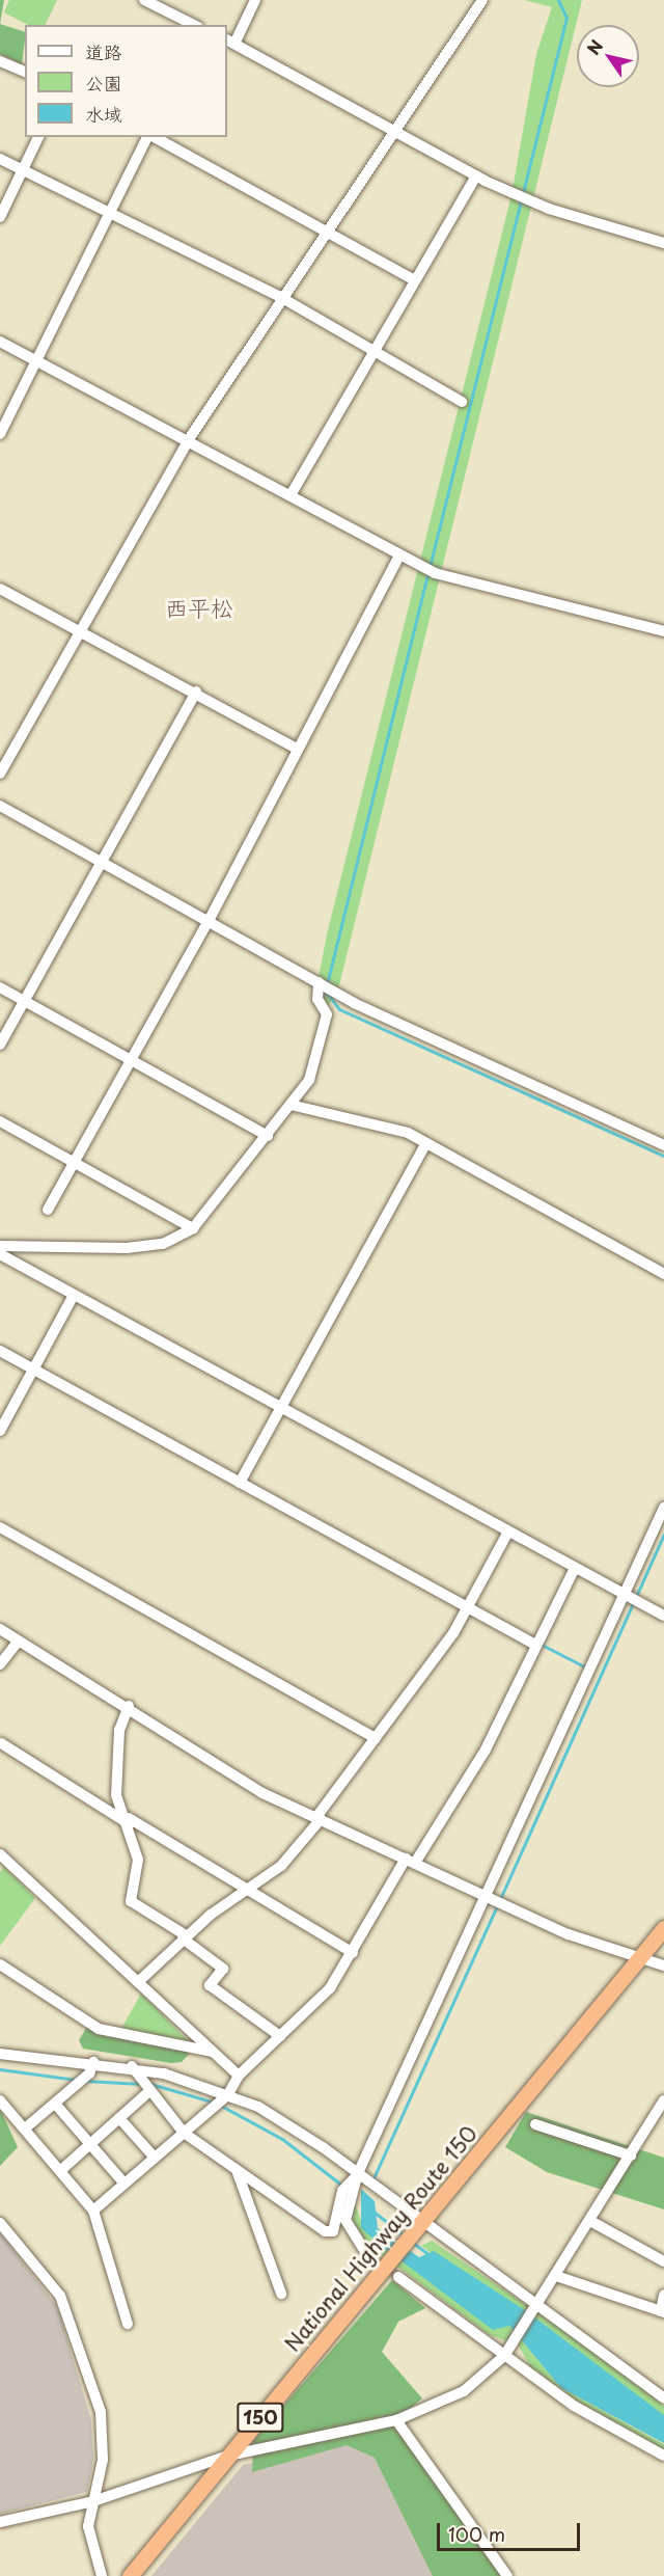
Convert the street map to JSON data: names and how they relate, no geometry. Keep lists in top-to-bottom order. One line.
{"streets":{"highway":["National Highway Route 150","150"]},"districts":["西平松"],"legend":["道路","公園","水域"],"scale_bar":"100 m","north":"top left"}
